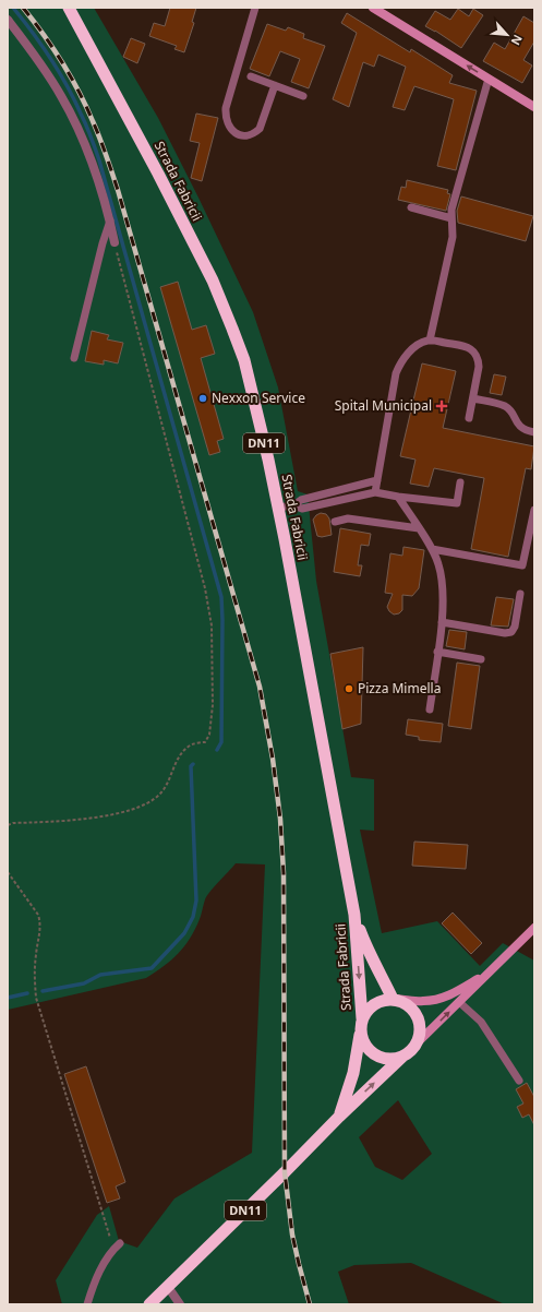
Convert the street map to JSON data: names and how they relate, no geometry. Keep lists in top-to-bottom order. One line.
{"streets":{"highway":["Strada Fabricii","DN11"]},"crossings":[["Strada Fabricii","DN11"]],"places":{"other":["Nexxon Service","Pizza Mimella"],"health":["Spital Municipal"]},"north":"bottom right"}
